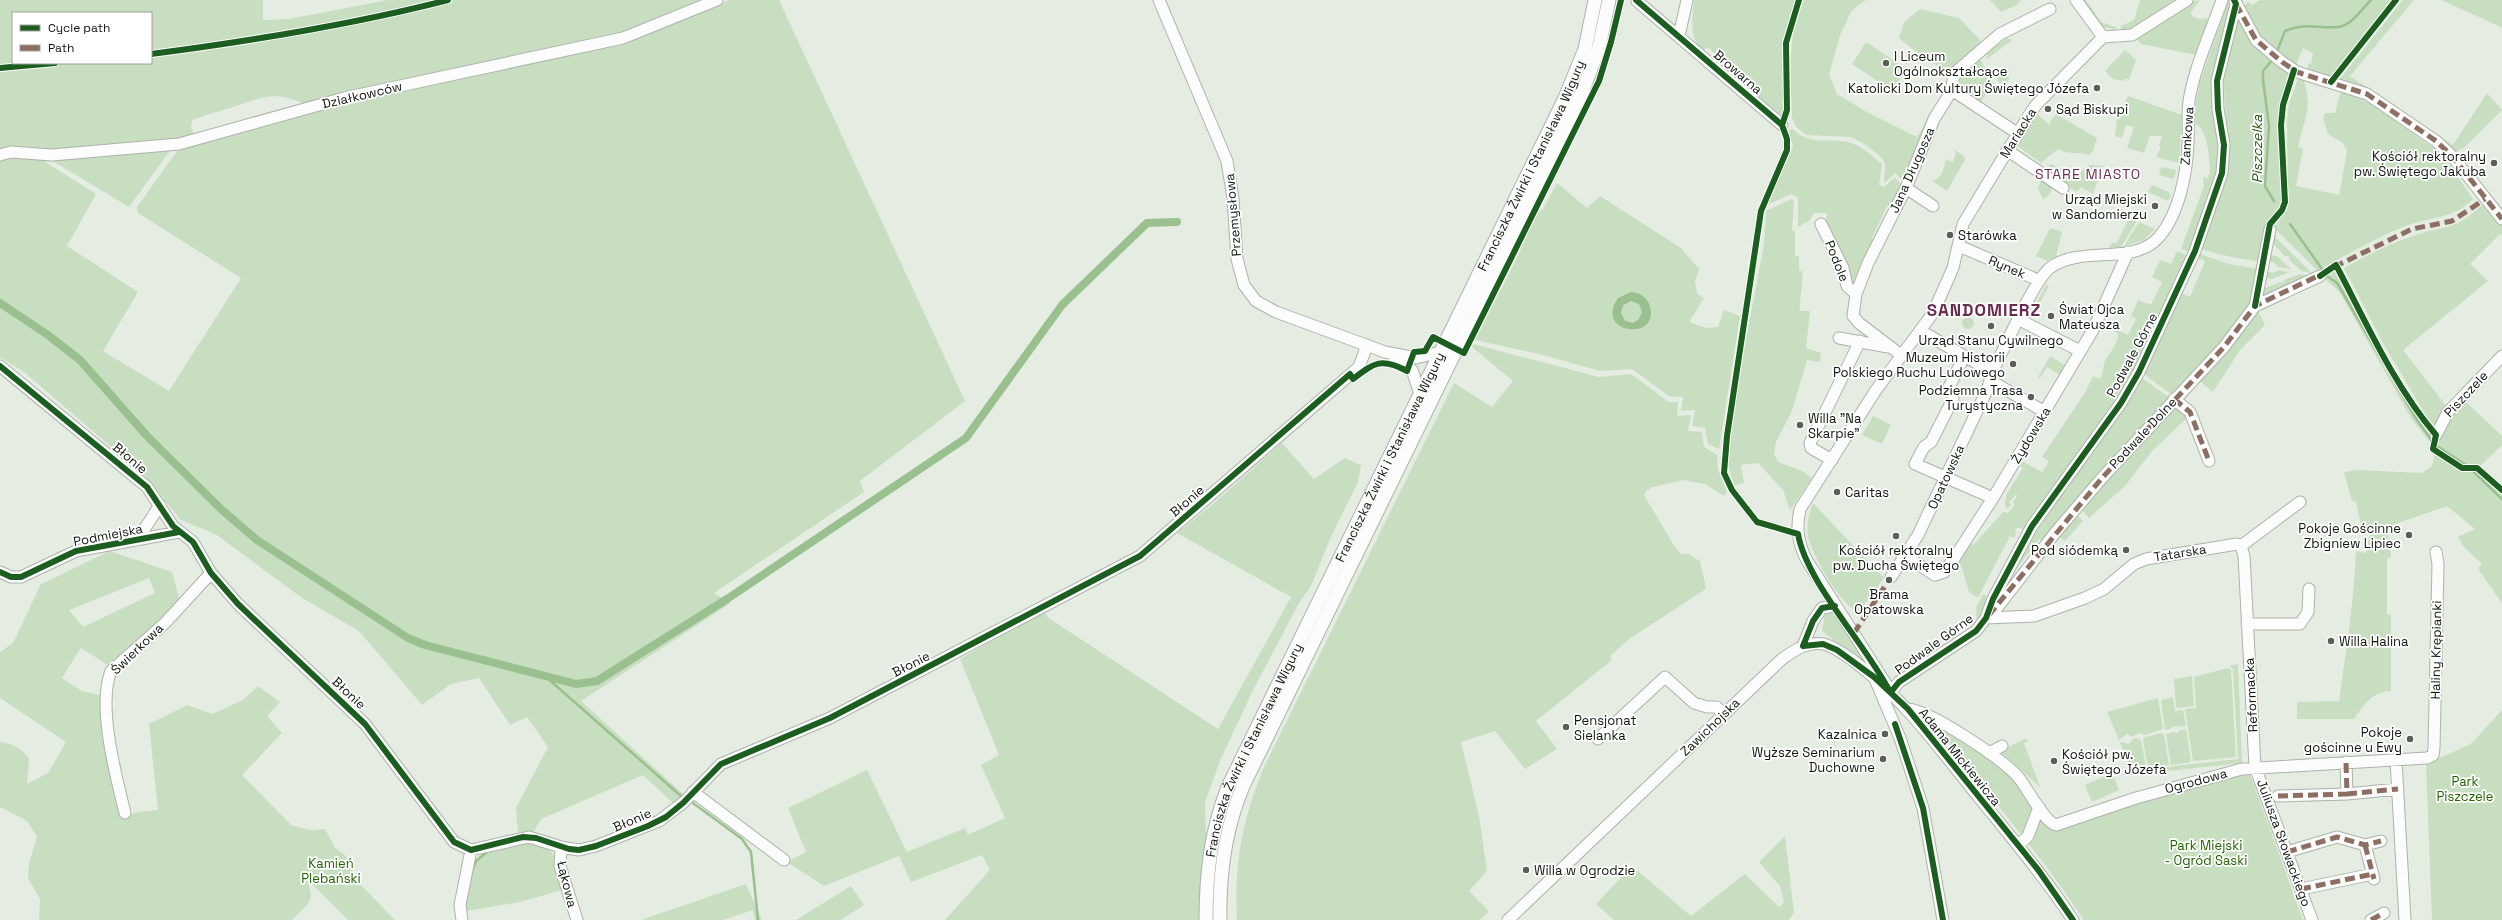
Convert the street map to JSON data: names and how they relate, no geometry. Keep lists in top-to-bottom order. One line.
{"streets":{"main road":["Franciszka Żwirki i Stanisława Wigury"],"street":["Browarna","Działkowców","Mariacka","Zamkowa","Jana Długosza","Przemysłowa","Podole","Rynek","Podwale Górne","Piszczele","Podwale Dolne","Żydowska","Błonie","Opatowska","Podmiejska","Tatarska","Świerkowa","Haliny Krępianki","Reformacka","Zawichojska","Adama Mickiewicza","Ogrodowa","Juliusza Słowackiego","Łąkowa"]},"crossings":[["Mariacka","Rynek"],["Zamkowa","Rynek"],["Zamkowa","Żydowska"],["Jana Długosza","Podole"],["Przemysłowa","Błonie"],["Rynek","Opatowska"],["Podwale Górne","Podwale Dolne"],["Podwale Górne","Tatarska"],["Podwale Górne","Adama Mickiewicza"],["Podwale Dolne","Tatarska"],["Żydowska","Opatowska"],["Błonie","Podmiejska"],["Błonie","Świerkowa"],["Błonie","Łąkowa"],["Tatarska","Reformacka"],["Haliny Krępianki","Ogrodowa"],["Reformacka","Ogrodowa"],["Reformacka","Juliusza Słowackiego"],["Zawichojska","Adama Mickiewicza"],["Ogrodowa","Juliusza Słowackiego"]],"districts":["STARE MIASTO","SANDOMIERZ"],"water":["Piszczelka"],"parks":["Park Piszczele","Park Miejski - Ogród Saski","Kamień Plebański"],"places":["I Liceum Ogólnokształcące","Katolicki Dom Kultury Świętego Józefa","Sąd Biskupi","Kościół rektoralny pw. Świętego Jakuba","Urząd Miejski w Sandomierzu","Starówka","Świat Ojca Mateusza","Urząd Stanu Cywilnego","Muzeum Historii Polskiego Ruchu Ludowego","Podziemna Trasa Turystyczna","Willa \"Na Skarpie\"","Caritas","Pokoje Gościnne Zbigniew Lipiec","Kościół rektoralny pw. Ducha Świętego","Pod siódemką","Brama Opatowska","Willa Halina","Pensjonat Sielanka","Kazalnica","Pokoje gościnne u Ewy","Wyższe Seminarium Duchowne","Kościół pw. Świętego Józefa","Willa w Ogrodzie"],"legend":["Cycle path","Path"]}
